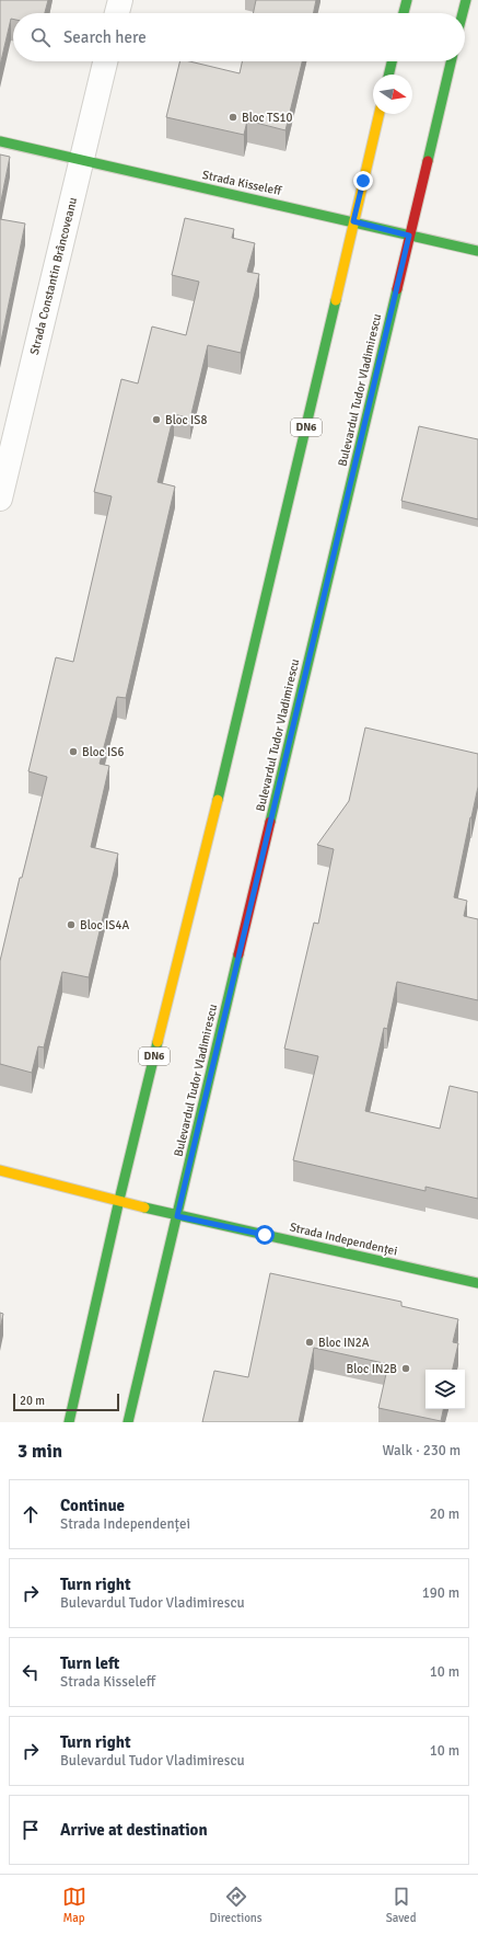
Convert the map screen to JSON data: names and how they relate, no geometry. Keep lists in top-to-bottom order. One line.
{"streets":{"main road":["Strada Kisseleff","Bulevardul Tudor Vladimirescu","DN6","Strada Independenței"],"street":["Strada Constantin Brâncoveanu"]},"crossings":[["Strada Kisseleff","Strada Constantin Brâncoveanu"],["Strada Kisseleff","Bulevardul Tudor Vladimirescu"],["Strada Kisseleff","DN6"],["Bulevardul Tudor Vladimirescu","Strada Independenței"],["DN6","Strada Independenței"]],"places":["Bloc TS10","Bloc IS8","Bloc IS6","Bloc IS4A","Bloc IN2A","Bloc IN2B"],"scale_bar":"20 m","north":"right","page":{"search":"Search here","scale":"20 m","heading":["3 min","Walk · 230 m"],"list":[["Continue","Strada Independenței","20 m"],["Turn right","Bulevardul Tudor Vladimirescu","190 m"],["Turn left","Strada Kisseleff","10 m"],["Turn right","Bulevardul Tudor Vladimirescu","10 m"],"Arrive at destination"],"nav":["Map","Directions","Saved"]}}
